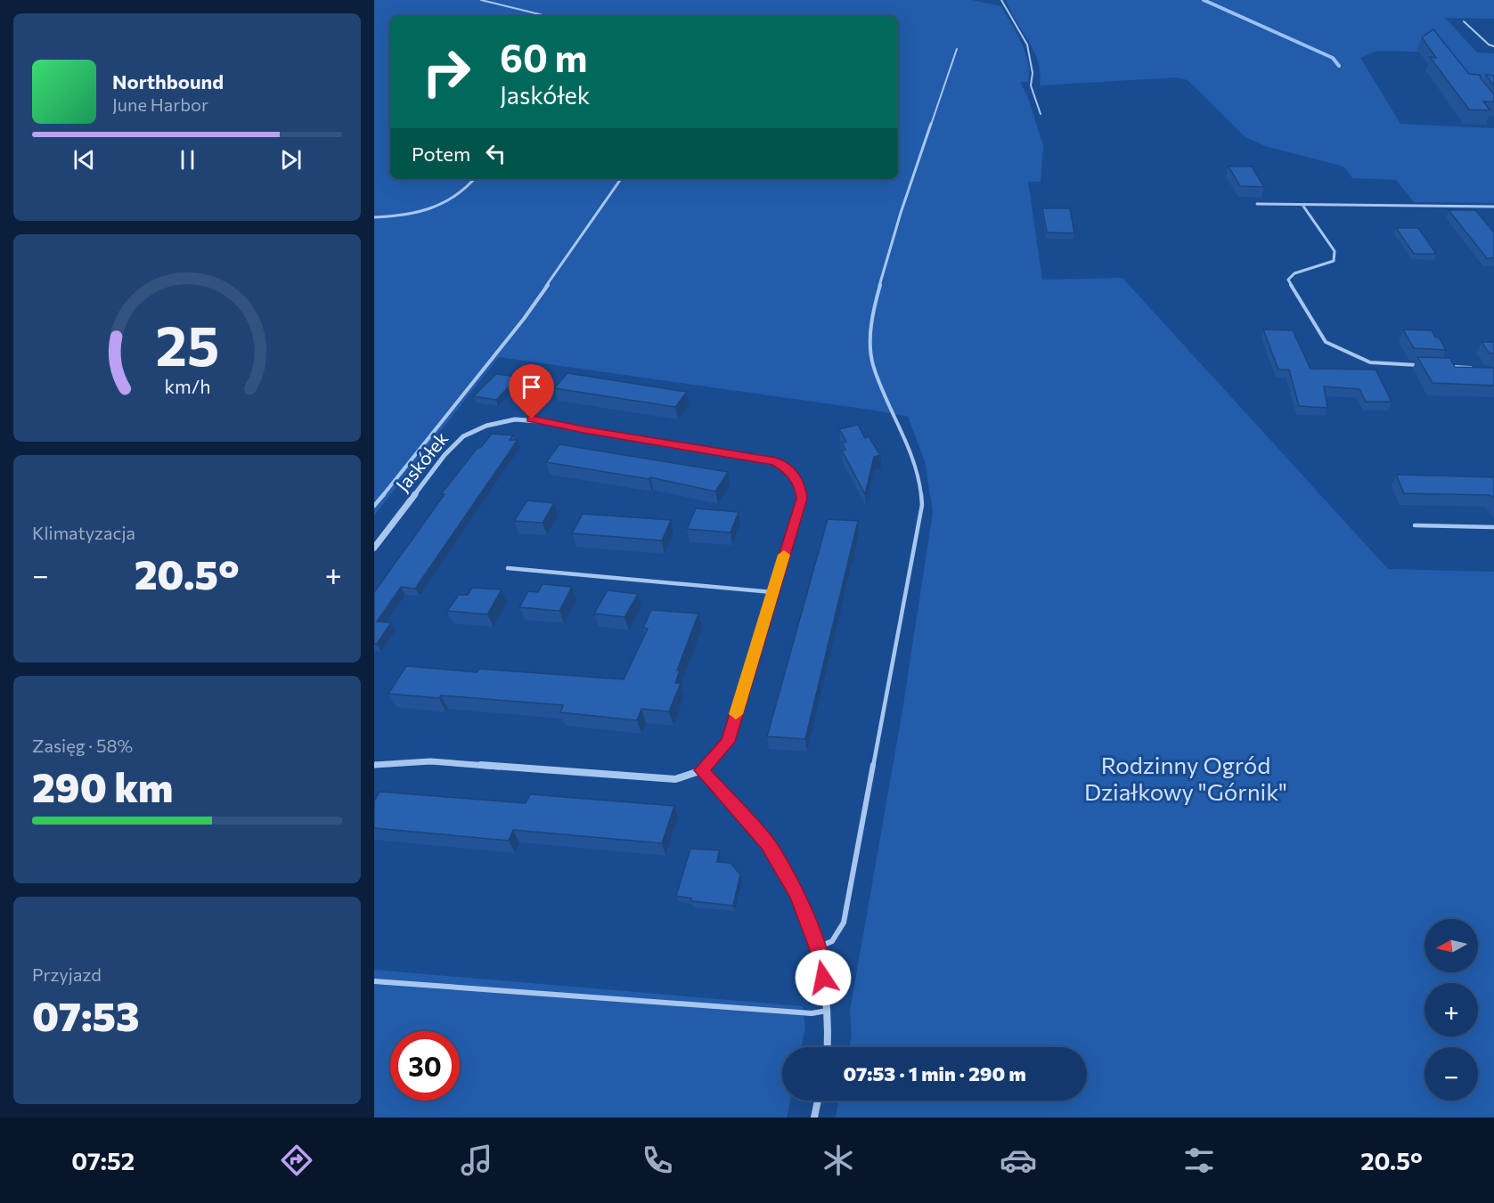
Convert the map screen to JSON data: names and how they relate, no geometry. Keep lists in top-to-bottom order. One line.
{"streets":{"street":["Jaskółek"]},"parks":["Rodzinny Ogród Działkowy \"Górnik\""],"north":"left","page":{"turn":["60 m","Jaskółek"],"song":["Northbound","June Harbor"],"then":"Potem","tile":["Klimatyzacja",["Zasięg · 58%","290 km"],["Przyjazd","07:53"]],"heat":["−","20.5°","+"],"map_buttons":["+","−"],"limit":"30","trip":"07:53 · 1 min · 290 m","tabs":["07:52","20.5°"],"gauge":["25","km/h"]}}
